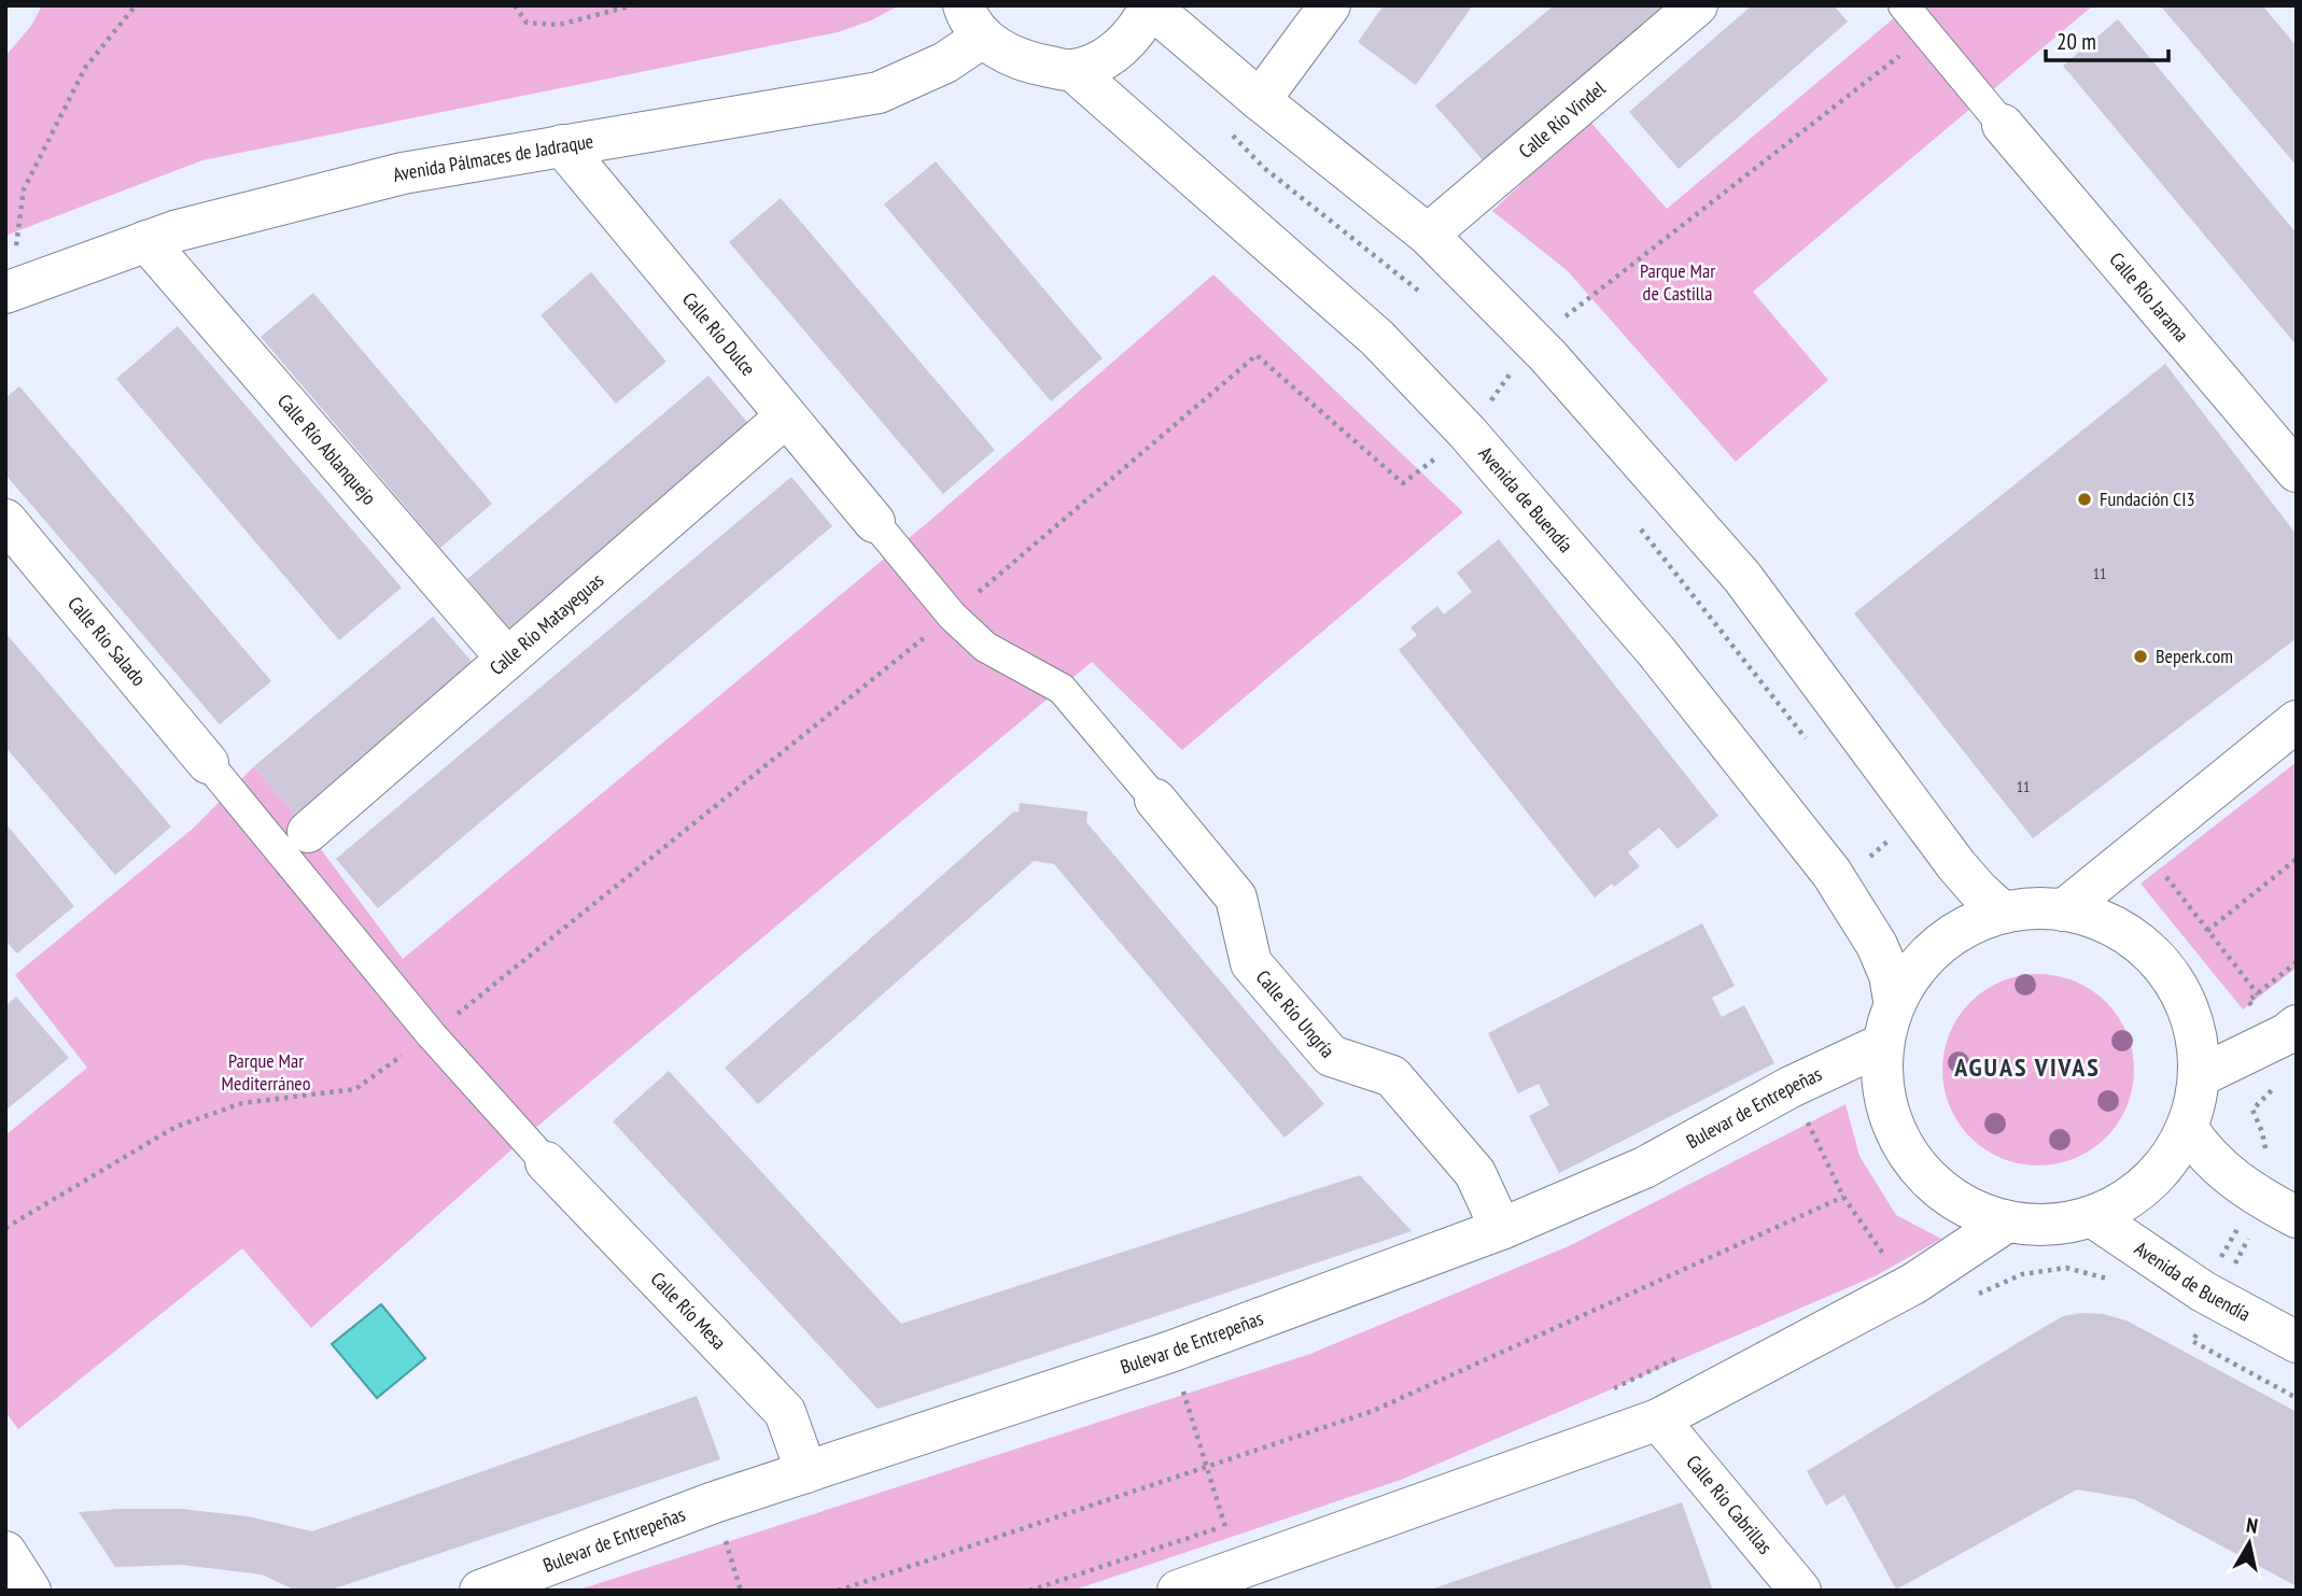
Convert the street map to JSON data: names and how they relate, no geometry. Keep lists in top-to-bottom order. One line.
{"streets":{"street":["Calle Río Vindel","Avenida Pálmaces de Jadraque","Calle Río Jarama","Calle Río Dulce","Calle Río Ablanquejo","Avenida de Buendía","Calle Río Matayeguas","Calle Río Salado","Calle Río Ungría","Bulevar de Entrepeñas","Calle Río Mesa","Calle Río Cabrillas"]},"crossings":[["Avenida Pálmaces de Jadraque","Calle Río Dulce"],["Avenida Pálmaces de Jadraque","Calle Río Ablanquejo"],["Calle Río Dulce","Calle Río Matayeguas"],["Calle Río Ablanquejo","Calle Río Matayeguas"],["Calle Río Ungría","Bulevar de Entrepeñas"],["Bulevar de Entrepeñas","Calle Río Mesa"]],"districts":["AGUAS VIVAS"],"parks":["Parque Mar de Castilla","Parque Mar Mediterráneo"],"places":["Fundación CI3","Beperk.com"],"house_numbers":["11","11"],"scale_bar":"20 m","north":"top"}
